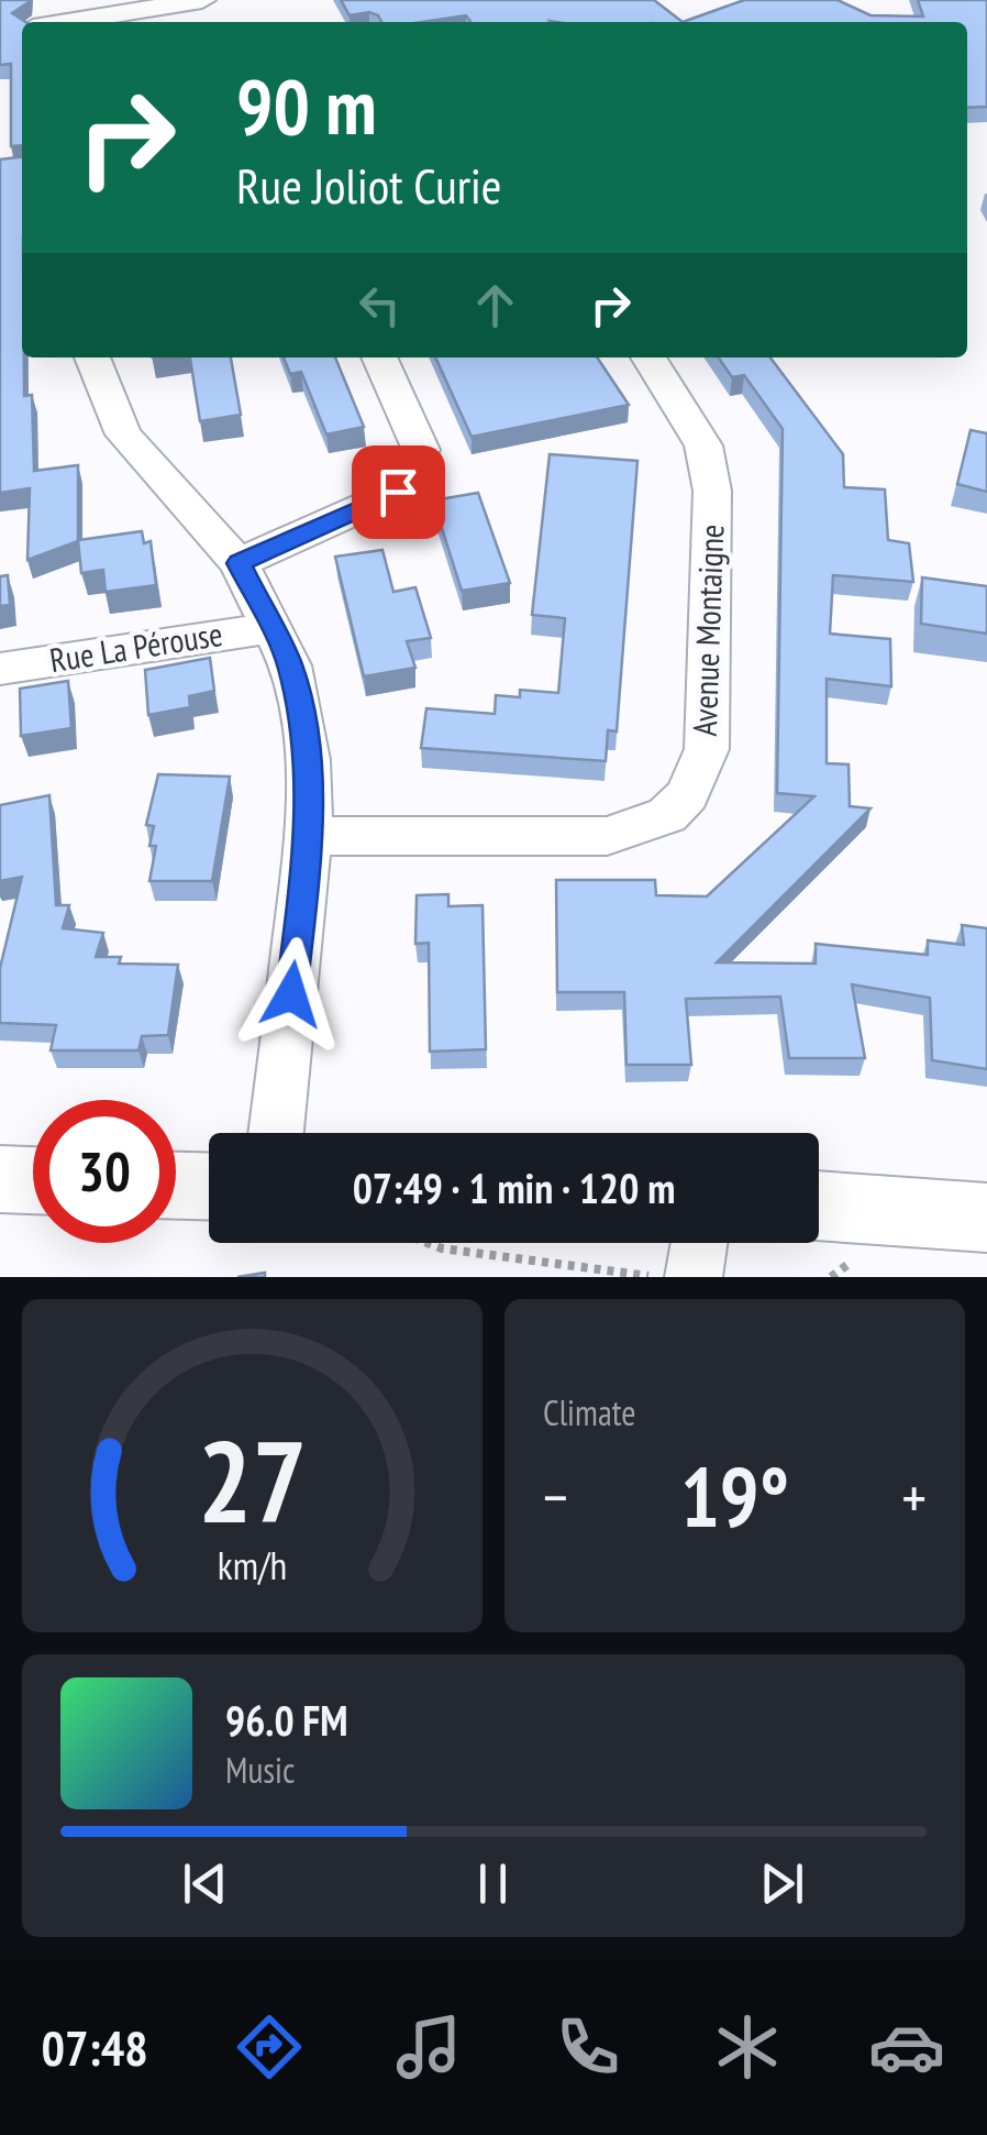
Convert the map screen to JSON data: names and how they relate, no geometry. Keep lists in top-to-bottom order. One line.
{"streets":{"street":["Avenue Montaigne","Rue La Pérouse"]},"page":{"turn":["90 m","Rue Joliot Curie"],"limit":"30","trip":"07:49 · 1 min · 120 m","tile":"Climate","heat":["−","19°","+"],"song":["96.0 FM","Music"],"tabs":"07:48","gauge":["27","km/h"]}}
